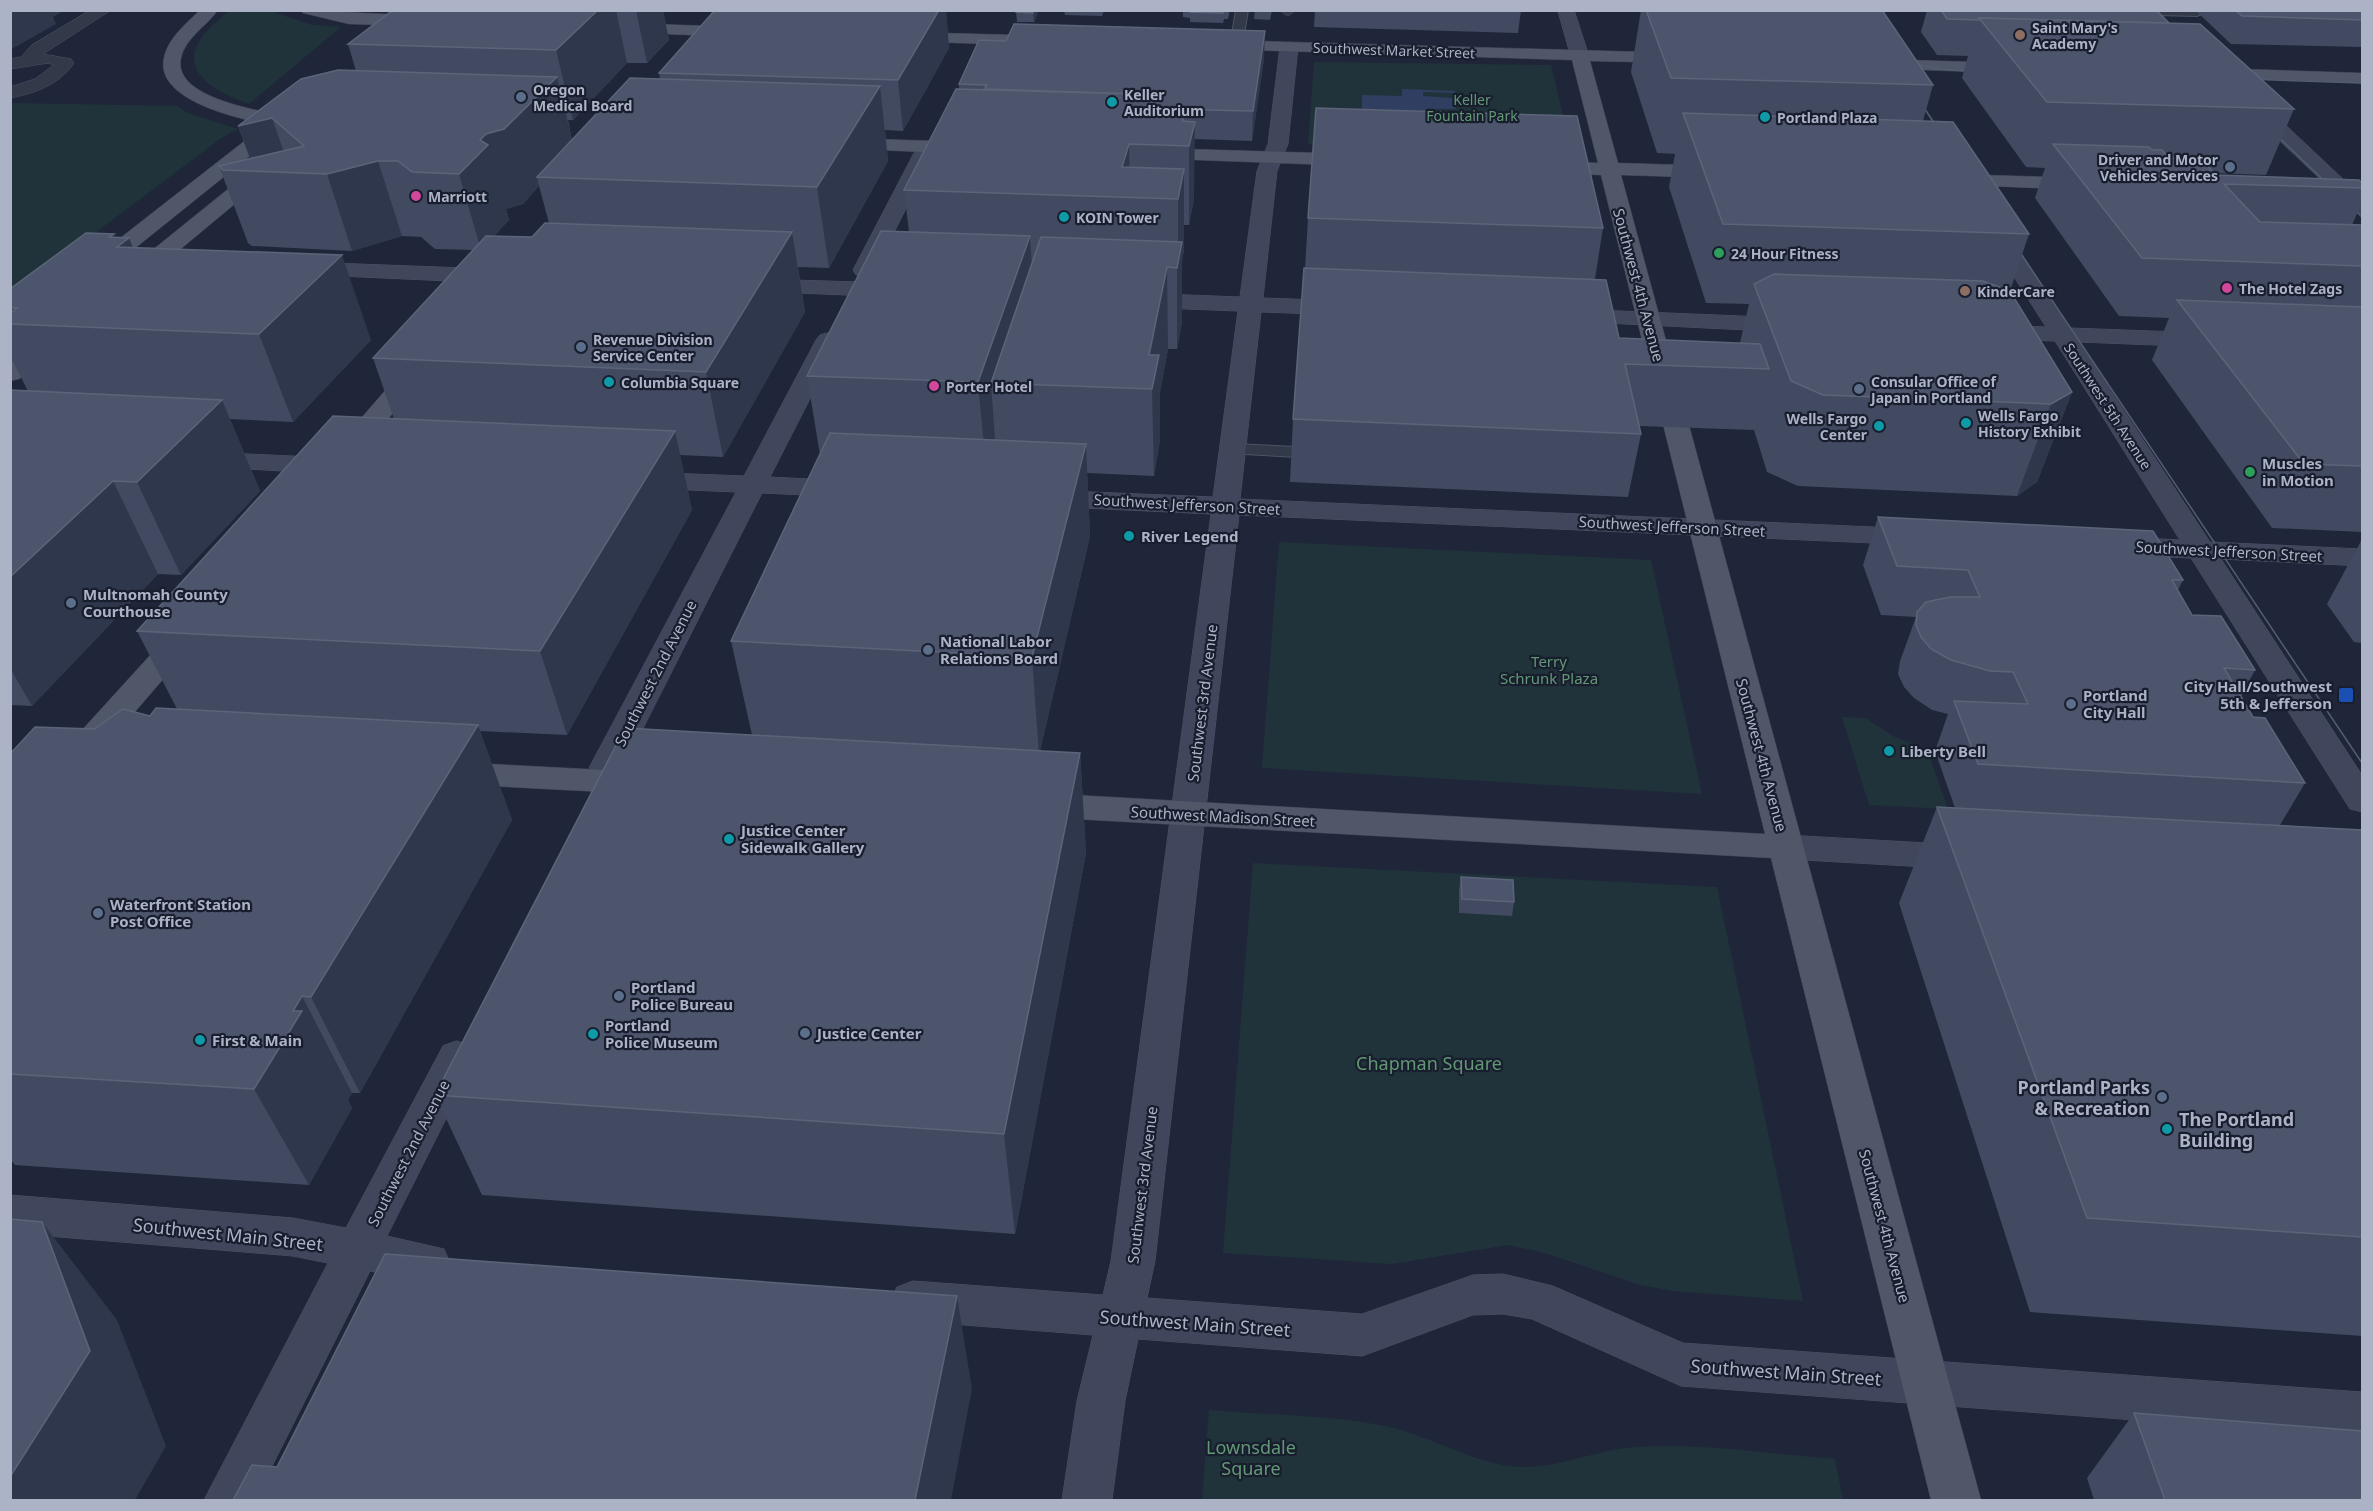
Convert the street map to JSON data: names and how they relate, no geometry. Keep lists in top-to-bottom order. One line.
{"streets":{"main road":["Southwest Market Street","Southwest 4th Avenue","Southwest 5th Avenue","Southwest Jefferson Street","Southwest 2nd Avenue","Southwest 3rd Avenue","Southwest Madison Street","Southwest Main Street"]},"crossings":[["Southwest Market Street","Southwest 4th Avenue"],["Southwest Market Street","Southwest 3rd Avenue"],["Southwest 4th Avenue","Southwest Jefferson Street"],["Southwest 4th Avenue","Southwest Madison Street"],["Southwest 4th Avenue","Southwest Main Street"],["Southwest 5th Avenue","Southwest Jefferson Street"],["Southwest Jefferson Street","Southwest 3rd Avenue"],["Southwest 2nd Avenue","Southwest Main Street"],["Southwest 3rd Avenue","Southwest Madison Street"],["Southwest 3rd Avenue","Southwest Main Street"]],"parks":["Keller Fountain Park","Terry Schrunk Plaza","Chapman Square","Lownsdale Square"],"places":{"other":["Saint Mary's Academy","Oregon Medical Board","Keller Auditorium","Portland Plaza","Driver and Motor Vehicles Services","Marriott","KOIN Tower","24 Hour Fitness","The Hotel Zags","KinderCare","Revenue Division Service Center","Columbia Square","Porter Hotel","Consular Office of Japan in Portland","Wells Fargo History Exhibit","Wells Fargo Center","Muscles in Motion","River Legend","Multnomah County Courthouse","National Labor Relations Board","Portland City Hall","Liberty Bell","Justice Center Sidewalk Gallery","Waterfront Station Post Office","Portland Police Bureau","Justice Center","Portland Police Museum","First & Main","Portland Parks & Recreation","The Portland Building"],"transit":["City Hall/Southwest 5th & Jefferson"]}}
